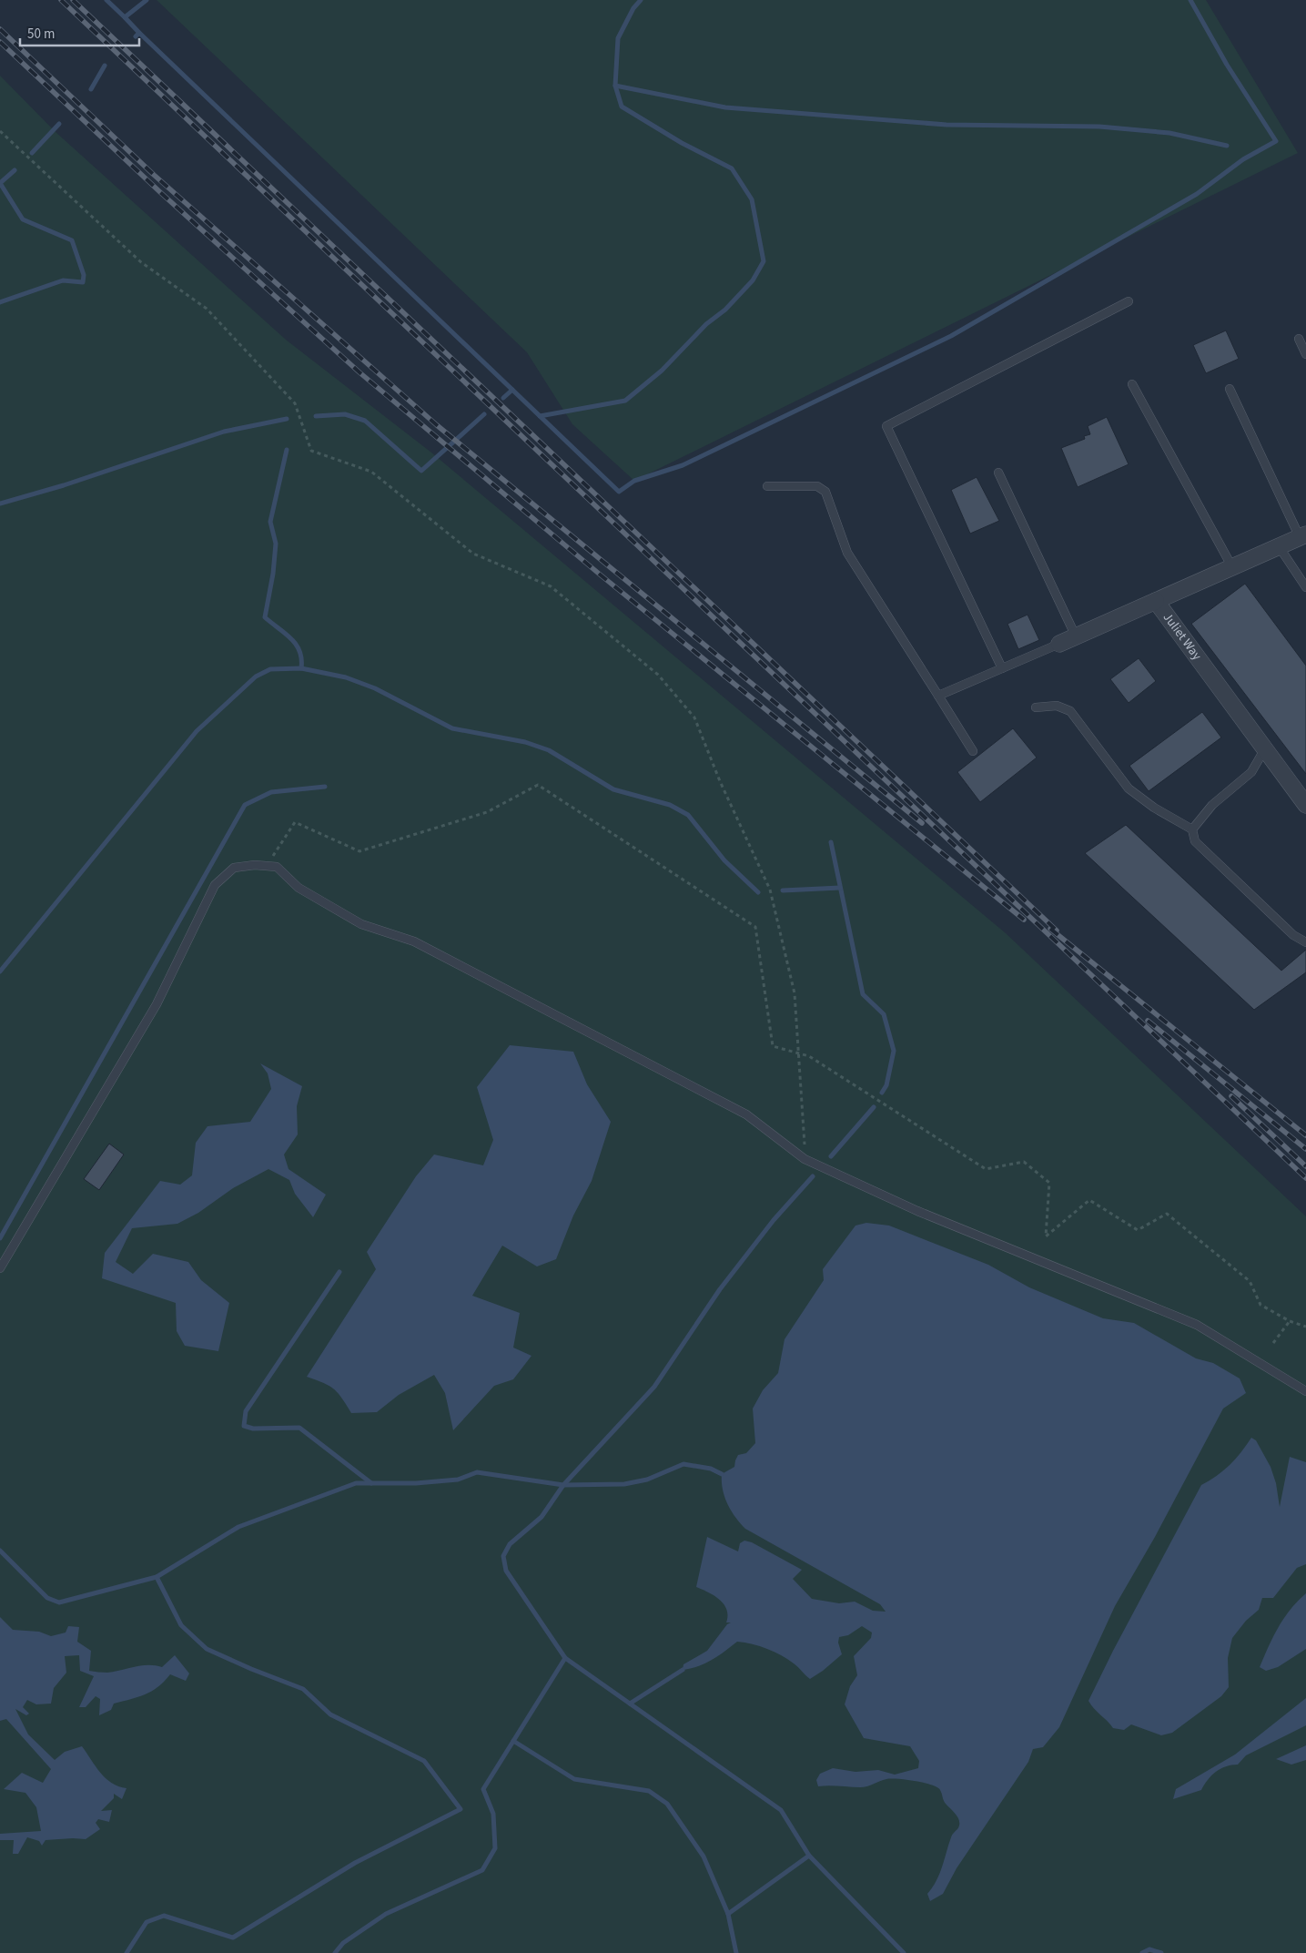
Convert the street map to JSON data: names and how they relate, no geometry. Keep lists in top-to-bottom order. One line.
{"streets":{"street":["Juliet Way"]},"scale_bar":"50 m"}
